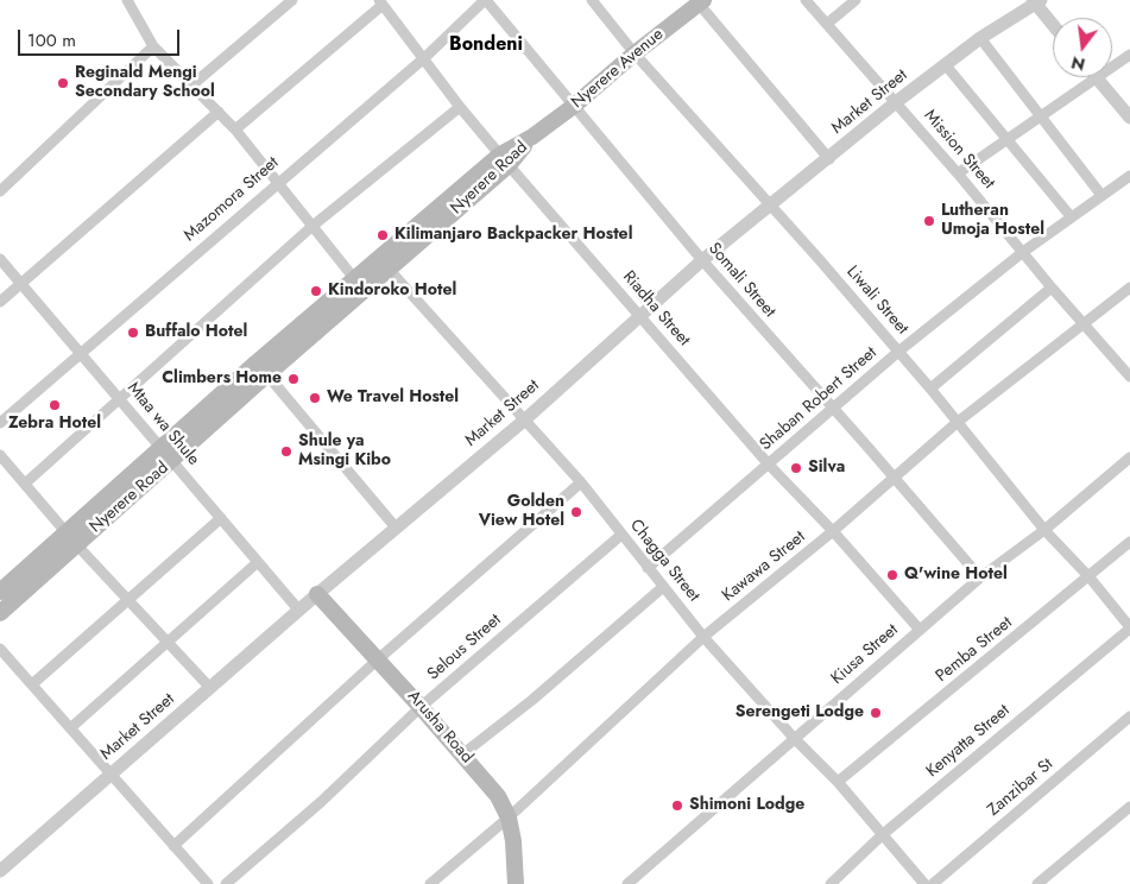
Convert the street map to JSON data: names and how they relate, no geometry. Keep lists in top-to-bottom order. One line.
{"streets":{"main road":["Nyerere Avenue","Nyerere Road","Arusha Road"],"street":["Market Street","Mission Street","Mazomora Street","Somali Street","Liwali Street","Riadha Street","Shaban Robert Street","Mtaa wa Shule","Chagga Street","Kawawa Street","Selous Street","Pemba Street","Kiusa Street","Kenyatta Street","Zanzibar St"]},"crossings":[["Nyerere Avenue","Nyerere Road"],["Nyerere Avenue","Somali Street"],["Nyerere Avenue","Liwali Street"],["Market Street","Mission Street"],["Market Street","Somali Street"],["Market Street","Liwali Street"],["Market Street","Riadha Street"],["Market Street","Mtaa wa Shule"],["Market Street","Chagga Street"],["Market Street","Arusha Road"],["Mission Street","Shaban Robert Street"],["Mission Street","Kawawa Street"],["Nyerere Road","Riadha Street"],["Nyerere Road","Mtaa wa Shule"],["Nyerere Road","Chagga Street"],["Mazomora Street","Somali Street"],["Mazomora Street","Riadha Street"],["Mazomora Street","Mtaa wa Shule"],["Somali Street","Shaban Robert Street"],["Somali Street","Kawawa Street"],["Somali Street","Kiusa Street"],["Liwali Street","Shaban Robert Street"],["Liwali Street","Kawawa Street"],["Liwali Street","Pemba Street"],["Liwali Street","Kiusa Street"],["Liwali Street","Kenyatta Street"],["Riadha Street","Shaban Robert Street"],["Riadha Street","Kawawa Street"],["Riadha Street","Kiusa Street"],["Shaban Robert Street","Chagga Street"],["Chagga Street","Kawawa Street"],["Chagga Street","Selous Street"],["Chagga Street","Pemba Street"],["Chagga Street","Kiusa Street"],["Chagga Street","Kenyatta Street"],["Kawawa Street","Arusha Road"],["Selous Street","Arusha Road"]],"districts":["Bondeni"],"places":["Reginald Mengi Secondary School","Lutheran Umoja Hostel","Kilimanjaro Backpacker Hostel","Kindoroko Hotel","Buffalo Hotel","Climbers Home","We Travel Hostel","Zebra Hotel","Shule ya Msingi Kibo","Silva","Golden View Hotel","Q'wine Hotel","Serengeti Lodge","Shimoni Lodge"],"scale_bar":"100 m","north":"bottom"}
